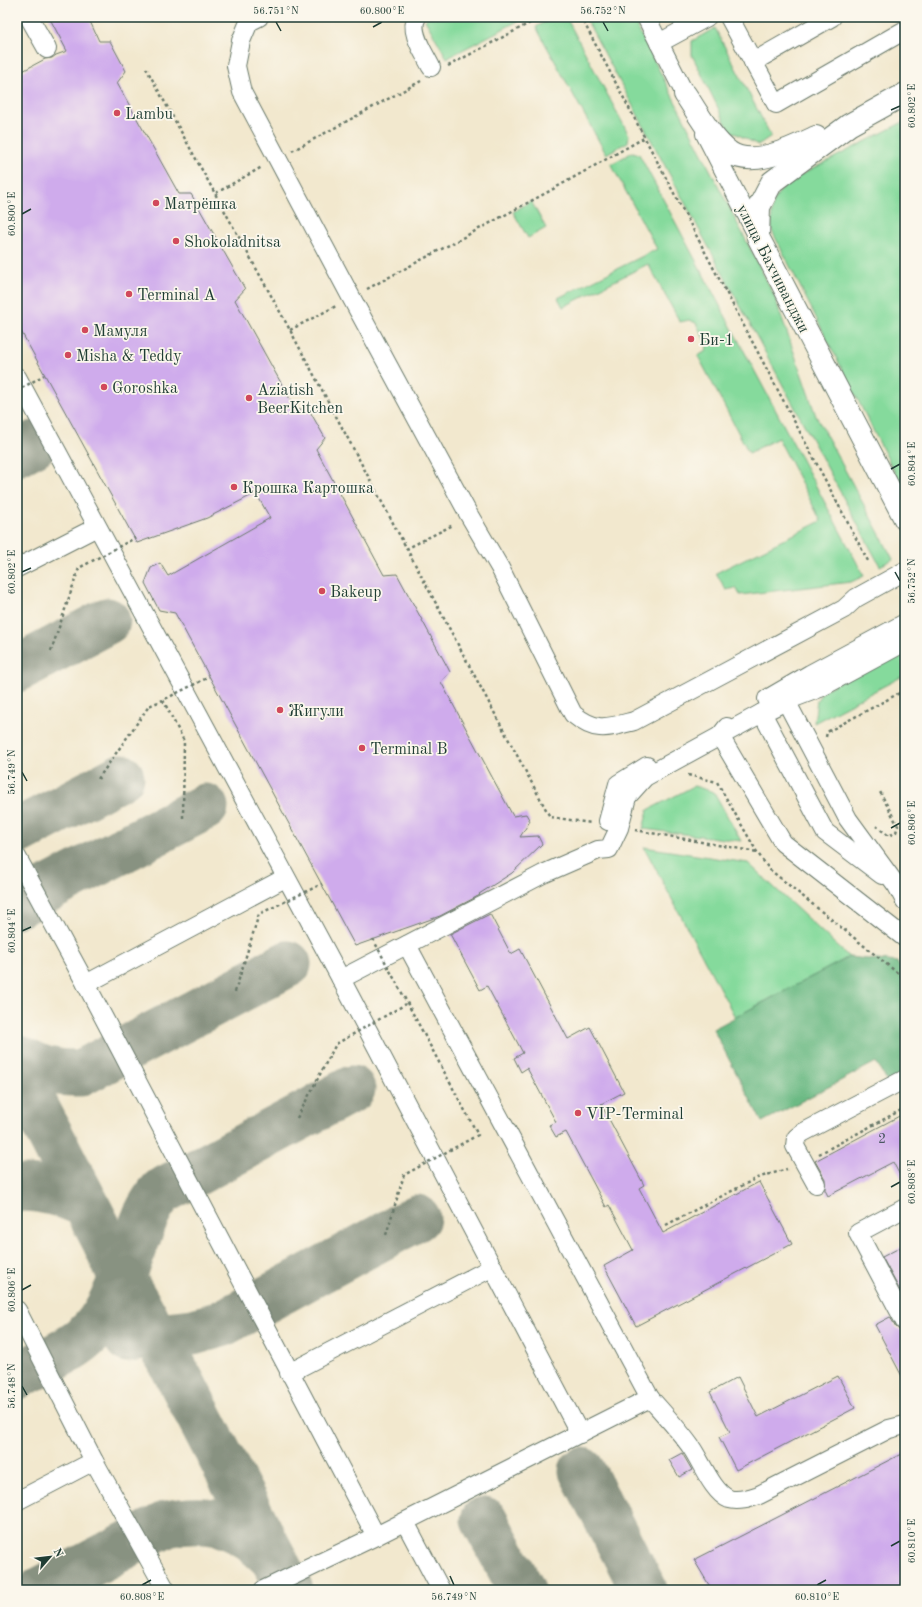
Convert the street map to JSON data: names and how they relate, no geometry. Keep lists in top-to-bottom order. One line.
{"streets":{"highway":["улица Бахчиванджи"]},"places":["Lambu","Матрёшка","Shokoladnitsa","Terminal A","Мамуля","Би-1","Misha & Teddy","Goroshka","Aziatish BeerKitchen","Крошка Картошка","Bakeup","Жигули","Terminal B","VIP-Terminal"],"house_numbers":["2"],"north":"top right","coordinates":["56.751°N","60.800°E","56.752°N","60.802°E","60.804°E","56.749°N","60.806°E","60.808°E","56.748°N","60.810°E"]}
